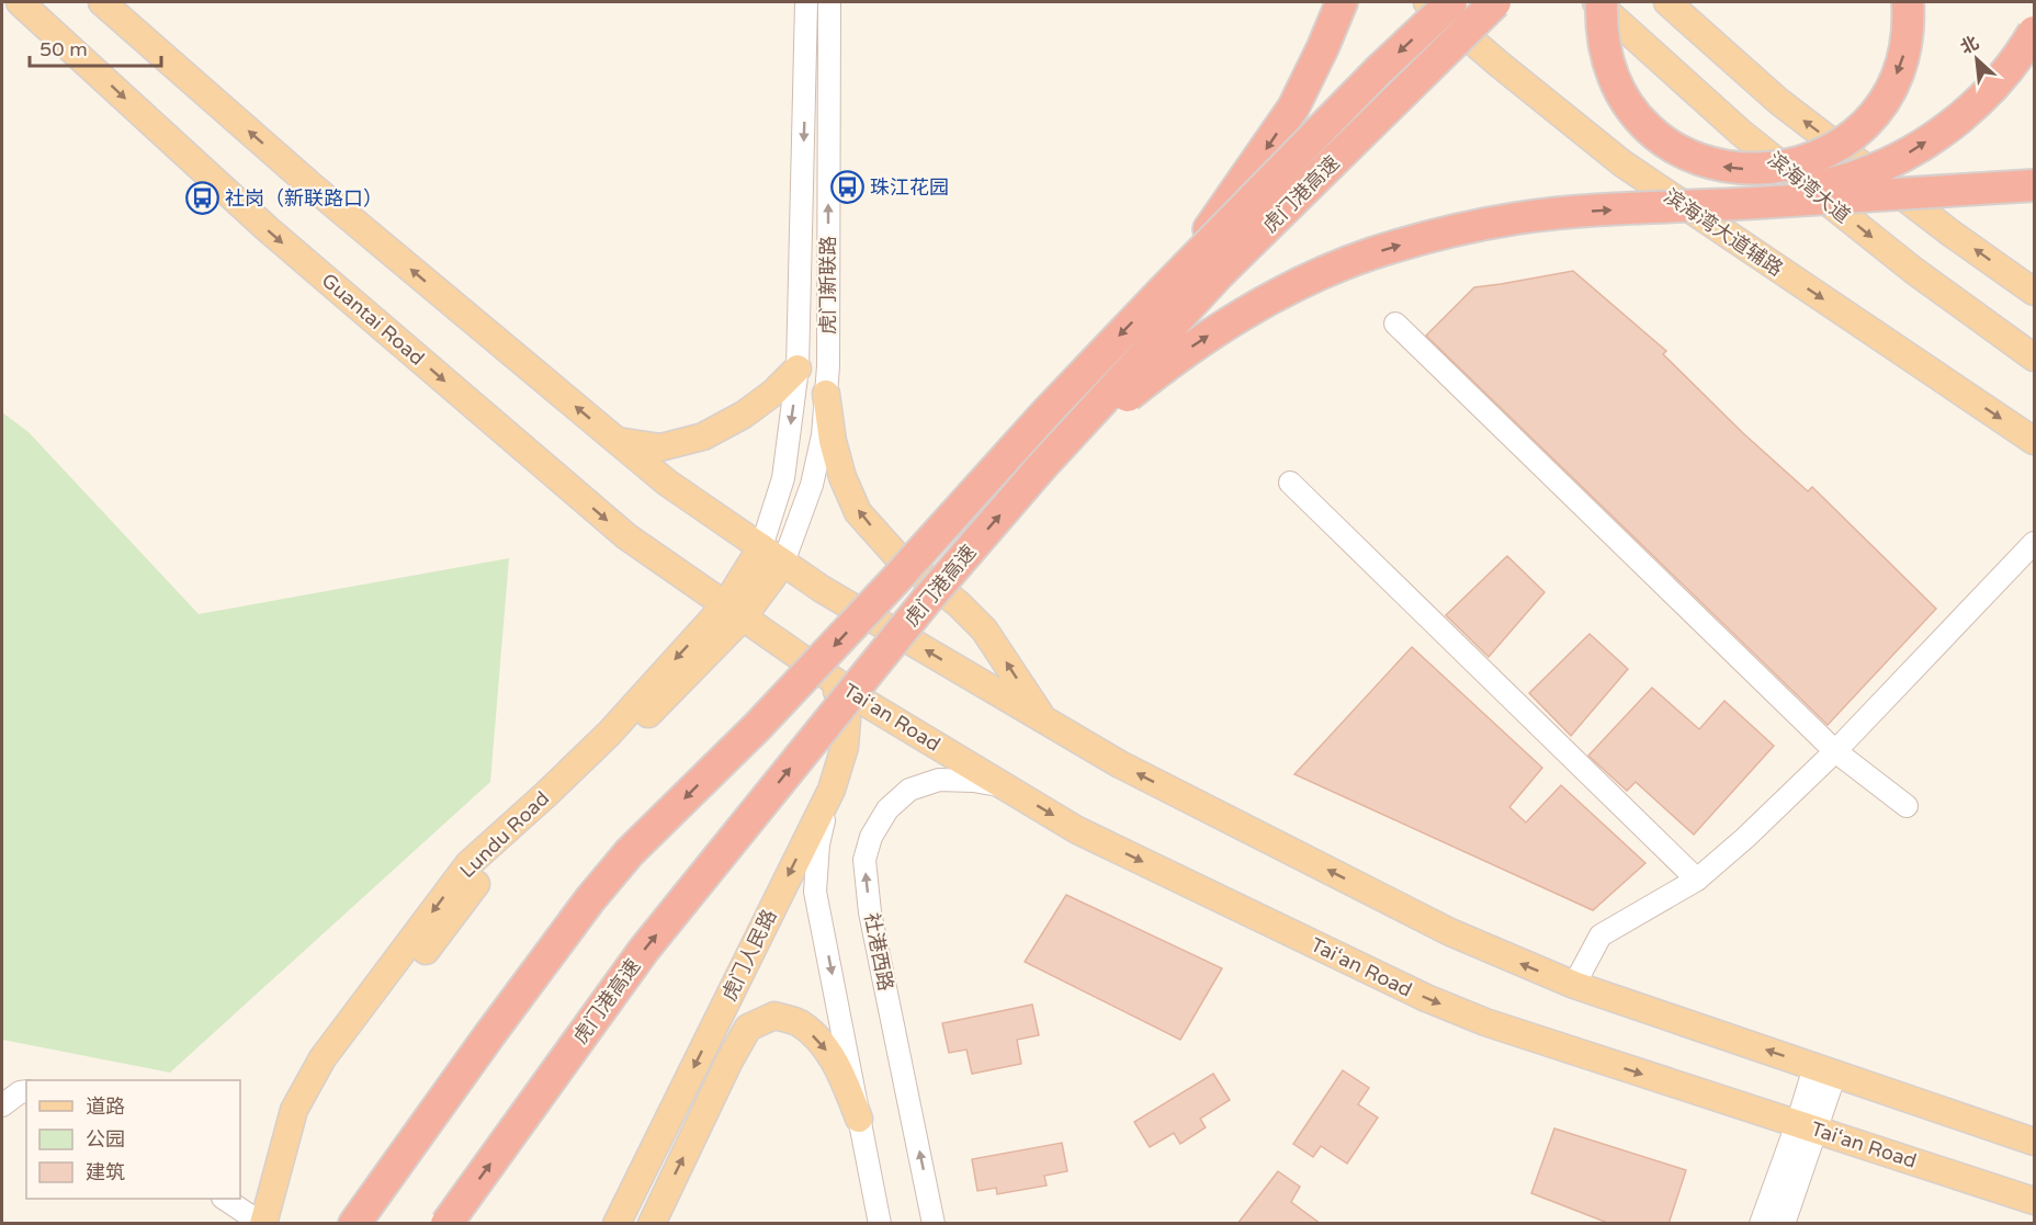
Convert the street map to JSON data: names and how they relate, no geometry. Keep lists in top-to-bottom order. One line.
{"streets":{"highway":["虎门港高速"],"main road":["滨海湾大道","滨海湾大道辅路","Guantai Road","Tai‘an Road","Lundu Road","虎门人民路"],"street":["虎门新联路","社港西路"]},"crossings":[["虎门新联路","Lundu Road"],["Guantai Road","Tai‘an Road"],["Guantai Road","Lundu Road"],["Tai‘an Road","Lundu Road"],["Tai‘an Road","社港西路"],["Tai‘an Road","虎门人民路"]],"places":{"bus stop":["珠江花园","社岗（新联路口）"]},"legend":["道路","公园","建筑"],"scale_bar":"50 m","north":"top left"}
